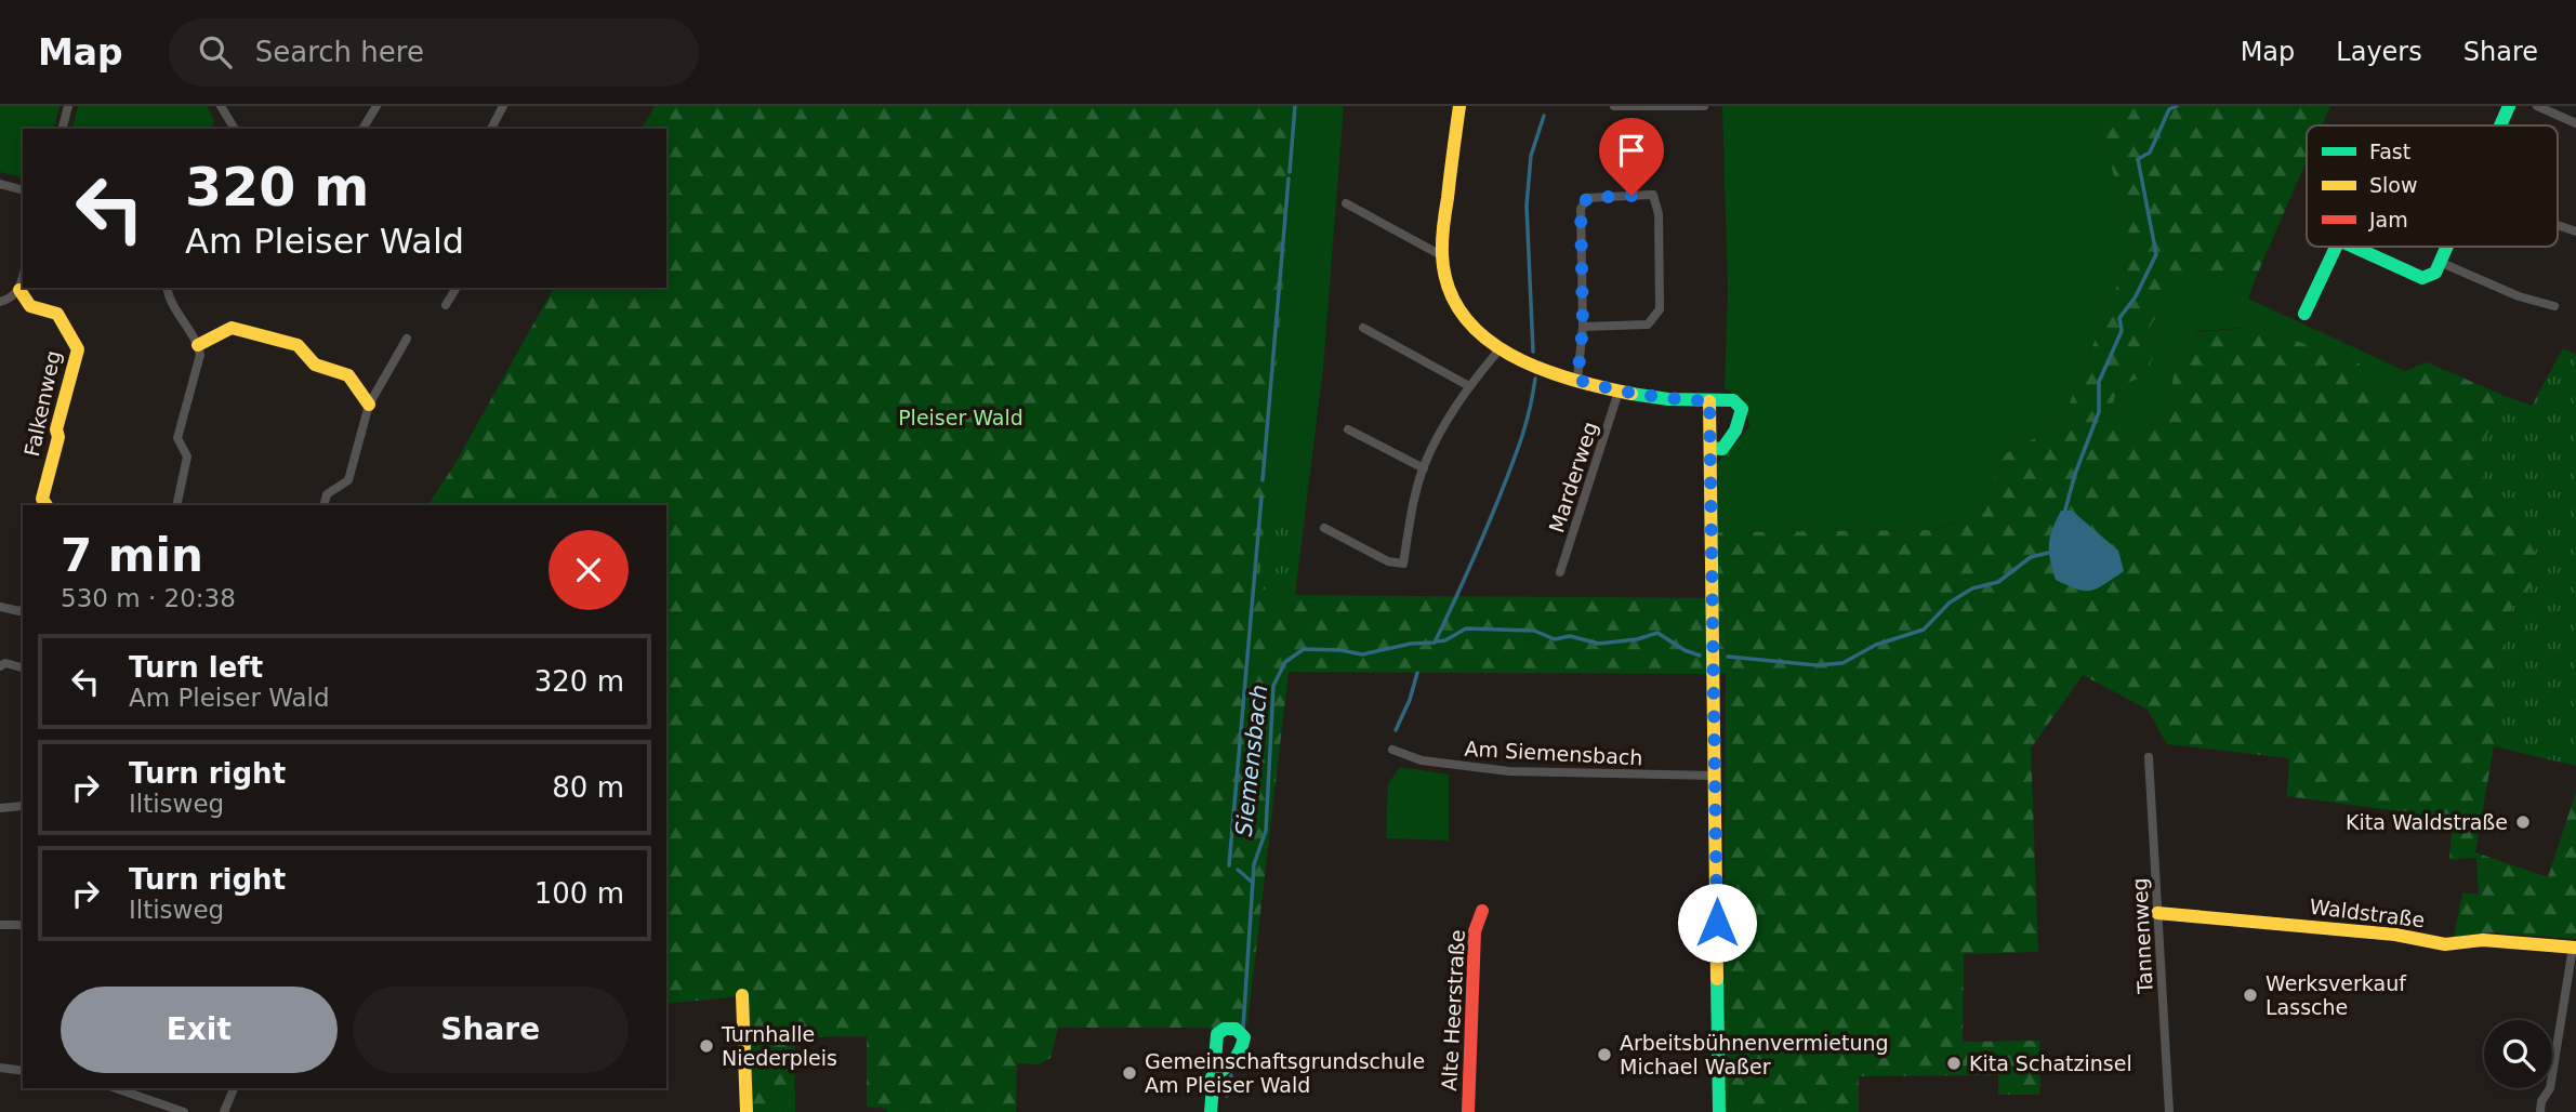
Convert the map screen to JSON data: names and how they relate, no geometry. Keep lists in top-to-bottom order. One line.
{"streets":{"street":["Falkenweg","Marderweg","Am Siemensbach","Waldstraße","Tannenweg","Alte Heerstraße"]},"crossings":[["Waldstraße","Tannenweg"]],"water":["Siemensbach"],"parks":["Pleiser Wald"],"places":["Kita Waldstraße","Werksverkauf Lassche","Turnhalle Niederpleis","Arbeitsbühnenvermietung Michael Waßer","Kita Schatzinsel","Gemeinschaftsgrundschule Am Pleiser Wald"],"legend":["Fast","Slow","Jam"],"page":{"header":"Map","search":"Search here","nav":["Map","Layers","Share"],"turn":["320 m","Am Pleiser Wald"],"heading":["7 min","530 m · 20:38"],"list":[{"name":"Turn left","note":"Am Pleiser Wald","value":"320 m"},{"name":"Turn right","note":"Iltisweg","value":"80 m"},{"name":"Turn right","note":"Iltisweg","value":"100 m"}],"buttons":["Exit","Share"]}}
